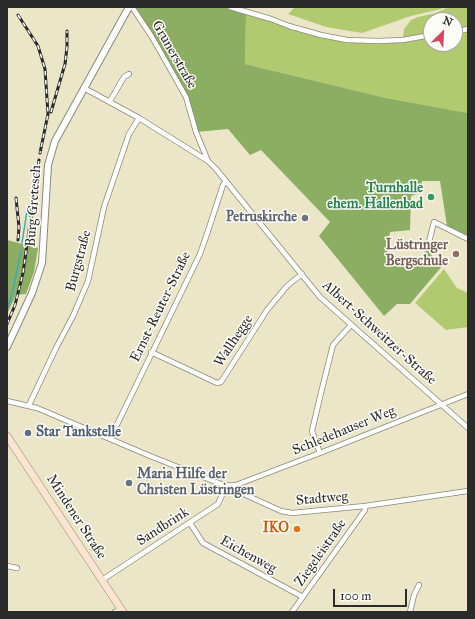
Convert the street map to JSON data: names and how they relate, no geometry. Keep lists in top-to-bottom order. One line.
{"streets":{"main road":["Mindener Straße"],"street":["Grunerstraße","Burg Gretesch","Burgstraße","Ernst-Reuter-Straße","Albert-Schweitzer-Straße","Wallhegge","Schledehauser Weg","Stadtweg","Sandbrink","Ziegeleistraße","Eichenweg"]},"crossings":[["Grunerstraße","Albert-Schweitzer-Straße"],["Burg Gretesch","Albert-Schweitzer-Straße"],["Burgstraße","Albert-Schweitzer-Straße"],["Burgstraße","Stadtweg"],["Ernst-Reuter-Straße","Albert-Schweitzer-Straße"],["Ernst-Reuter-Straße","Wallhegge"],["Ernst-Reuter-Straße","Stadtweg"],["Albert-Schweitzer-Straße","Wallhegge"],["Albert-Schweitzer-Straße","Schledehauser Weg"],["Schledehauser Weg","Stadtweg"],["Schledehauser Weg","Sandbrink"],["Stadtweg","Sandbrink"],["Stadtweg","Ziegeleistraße"],["Mindener Straße","Sandbrink"],["Sandbrink","Eichenweg"],["Ziegeleistraße","Eichenweg"]],"places":["Turnhalle ehem. Hallenbad","Petruskirche","Lüstringer Bergschule","Star Tankstelle","Maria Hilfe der Christen Lüstringen","IKO"],"scale_bar":"100 m","north":"top right"}
